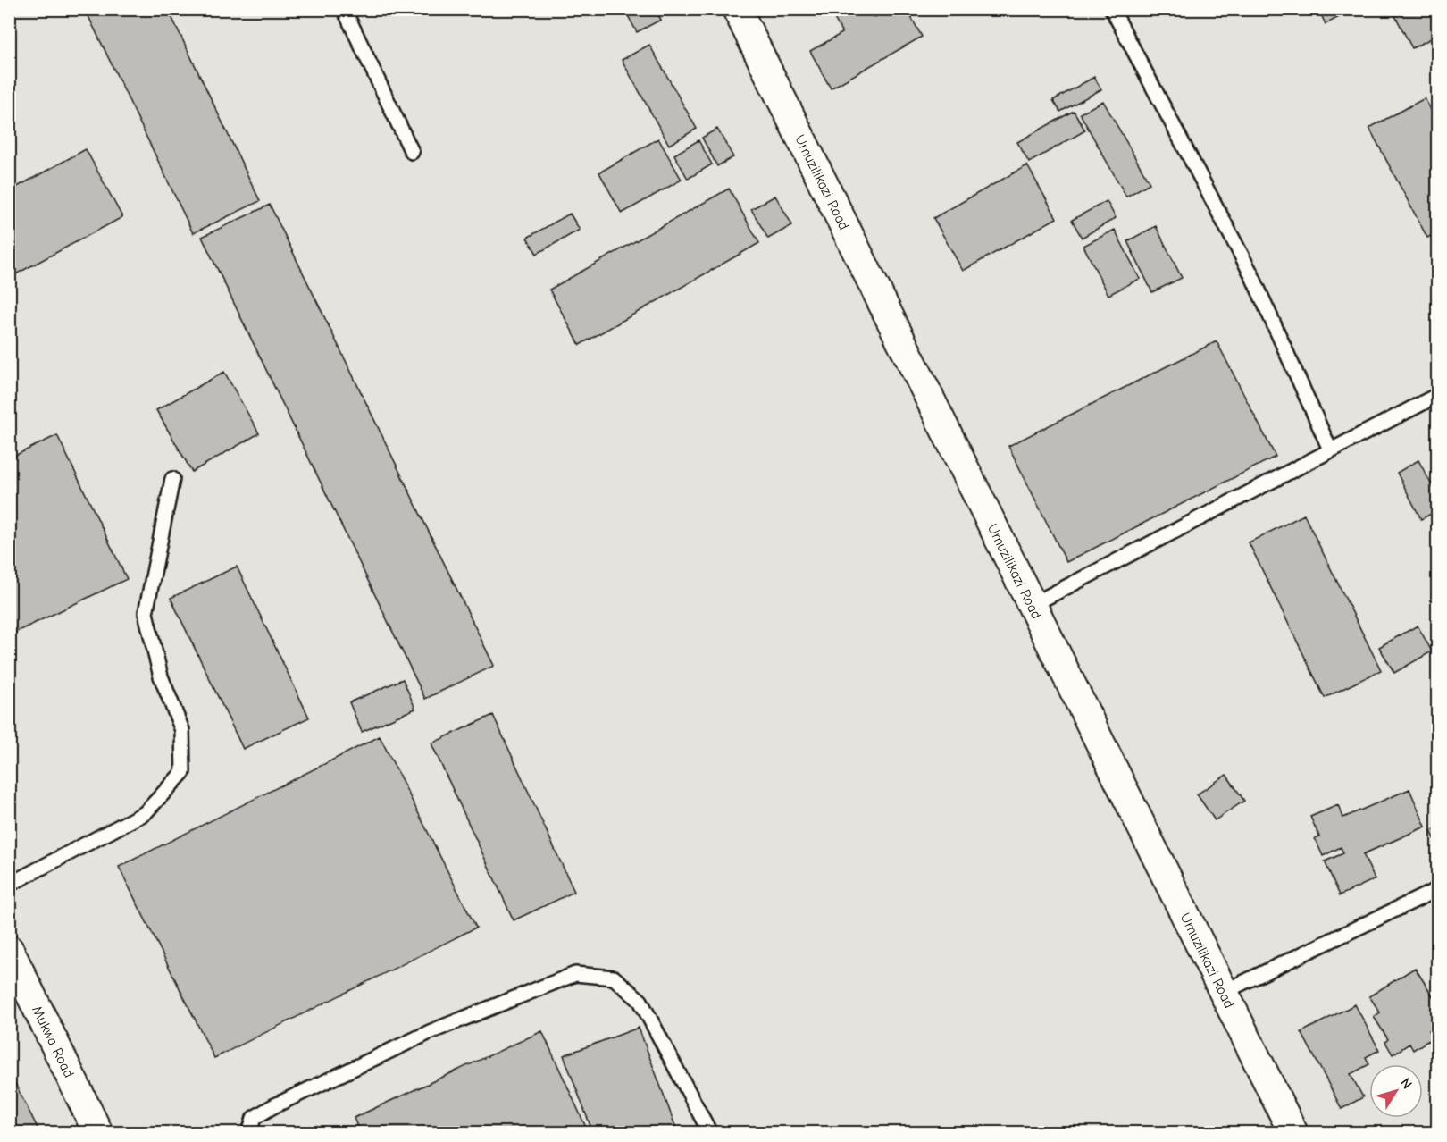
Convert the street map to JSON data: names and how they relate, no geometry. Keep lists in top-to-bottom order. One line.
{"streets":{"street":["Umuzilikazi Road","Mukwa Road"]},"north":"top right"}
